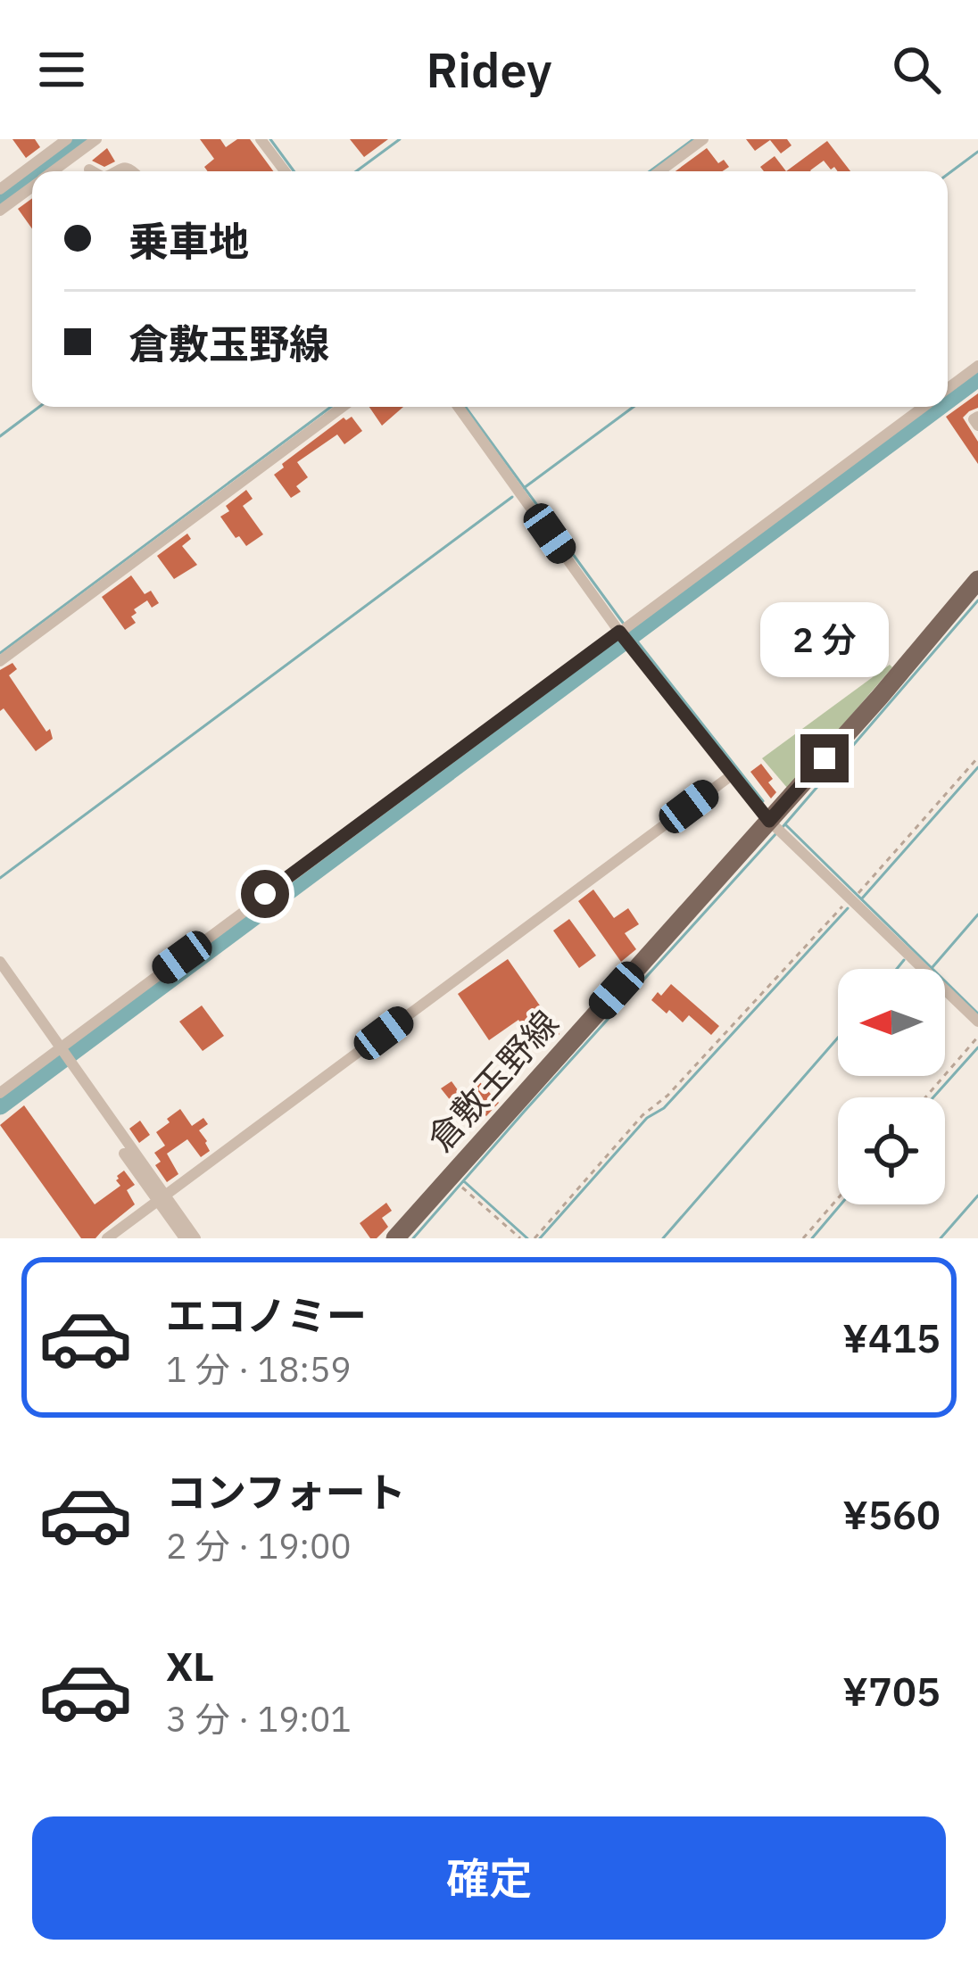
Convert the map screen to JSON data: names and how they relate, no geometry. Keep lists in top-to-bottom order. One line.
{"streets":{"main road":["倉敷玉野線"]},"north":"left","page":{"header":"Ridey","banner":["乗車地","倉敷玉野線"],"bubble":"2 分","list":[{"name":"エコノミー","note":"1 分 · 18:59","value":"¥415"},{"name":"コンフォート","note":"2 分 · 19:00","value":"¥560"},{"name":"XL","note":"3 分 · 19:01","value":"¥705"}],"buttons":"確定"}}
